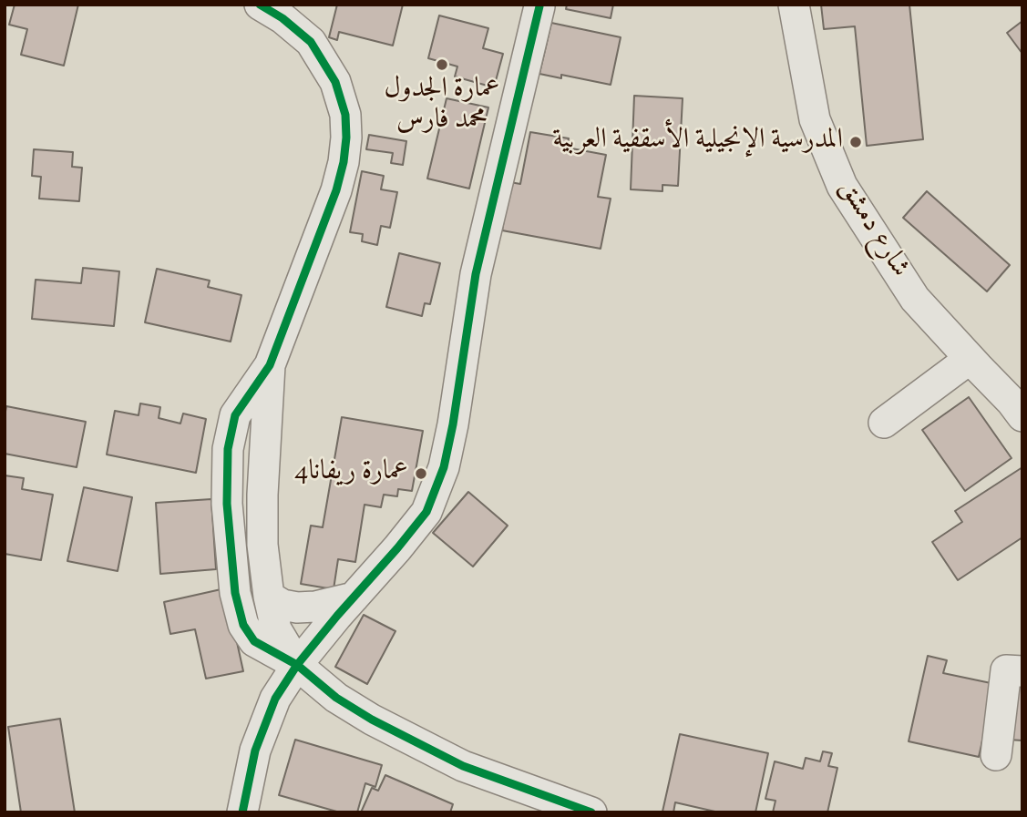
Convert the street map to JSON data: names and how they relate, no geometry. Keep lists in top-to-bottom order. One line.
{"streets":{"street":["شارع دمشق"]},"places":["عمارة الجدول محمد فارس","المدرسية الإنجيلية الأسقفية العربية","عمارة ريفانا4"]}
